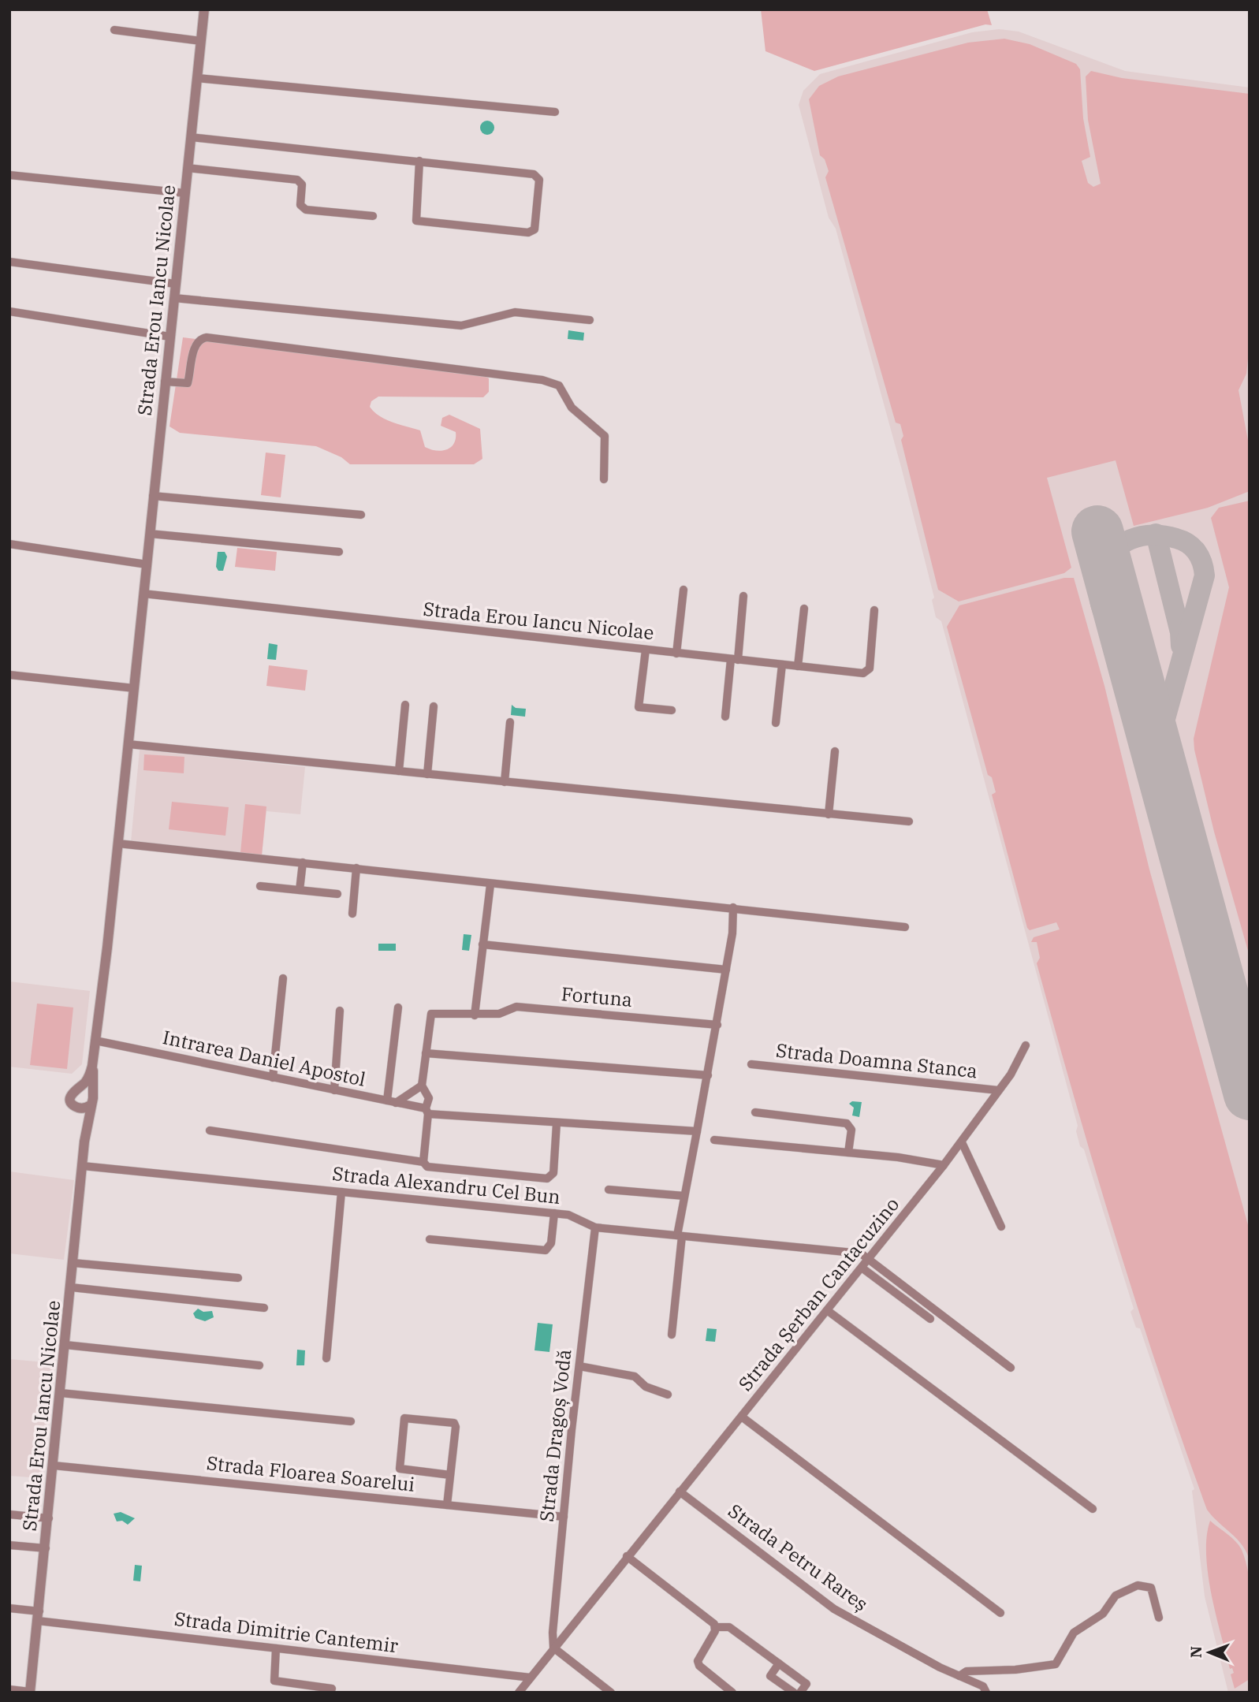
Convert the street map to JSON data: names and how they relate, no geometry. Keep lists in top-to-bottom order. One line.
{"streets":{"street":["Strada Erou Iancu Nicolae","Fortuna","Intrarea Daniel Apostol","Strada Doamna Stanca","Strada Alexandru Cel Bun","Strada Șerban Cantacuzino","Strada Dragoș Vodă","Strada Floarea Soarelui","Strada Petru Rareș","Strada Dimitrie Cantemir"]},"crossings":[["Strada Erou Iancu Nicolae","Intrarea Daniel Apostol"],["Strada Erou Iancu Nicolae","Strada Alexandru Cel Bun"],["Strada Erou Iancu Nicolae","Strada Floarea Soarelui"],["Strada Erou Iancu Nicolae","Strada Dimitrie Cantemir"],["Strada Doamna Stanca","Strada Șerban Cantacuzino"],["Strada Alexandru Cel Bun","Strada Șerban Cantacuzino"],["Strada Alexandru Cel Bun","Strada Dragoș Vodă"],["Strada Șerban Cantacuzino","Strada Dragoș Vodă"],["Strada Șerban Cantacuzino","Strada Petru Rareș"],["Strada Șerban Cantacuzino","Strada Dimitrie Cantemir"],["Strada Dragoș Vodă","Strada Floarea Soarelui"]],"north":"left"}
